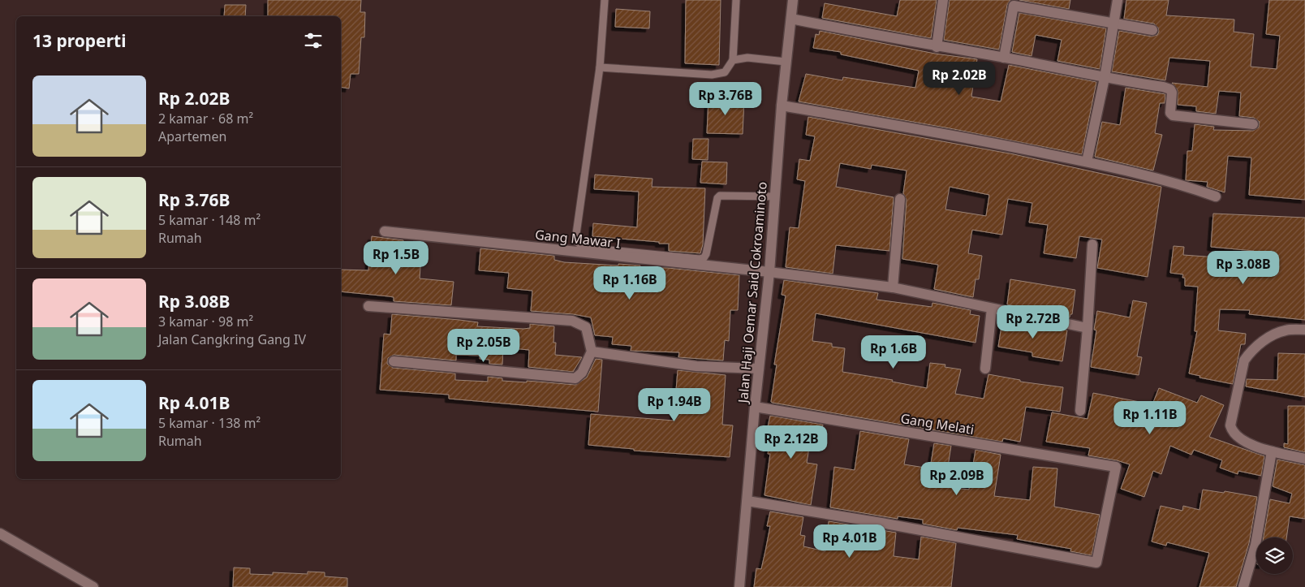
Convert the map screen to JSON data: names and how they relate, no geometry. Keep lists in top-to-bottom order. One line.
{"streets":{"street":["Gang Mawar I","Jalan Haji Oemar Said Cokroaminoto","Gang Melati"]},"crossings":[["Gang Mawar I","Jalan Haji Oemar Said Cokroaminoto"],["Jalan Haji Oemar Said Cokroaminoto","Gang Melati"]],"page":{"heading":"13 properti","price":["Rp 2.02B","Rp 3.76B","Rp 1.5B","Rp 3.08B","Rp 1.16B","Rp 2.72B","Rp 2.05B","Rp 1.6B","Rp 1.94B","Rp 1.11B","Rp 2.12B","Rp 2.09B","Rp 4.01B"],"list":[{"name":"Rp 2.02B","note":"2 kamar · 68 m² · Apartemen"},{"name":"Rp 3.76B","note":"5 kamar · 148 m² · Rumah"},{"name":"Rp 3.08B","note":"3 kamar · 98 m² · Jalan Cangkring Gang IV"},{"name":"Rp 4.01B","note":"5 kamar · 138 m² · Rumah"}]}}
